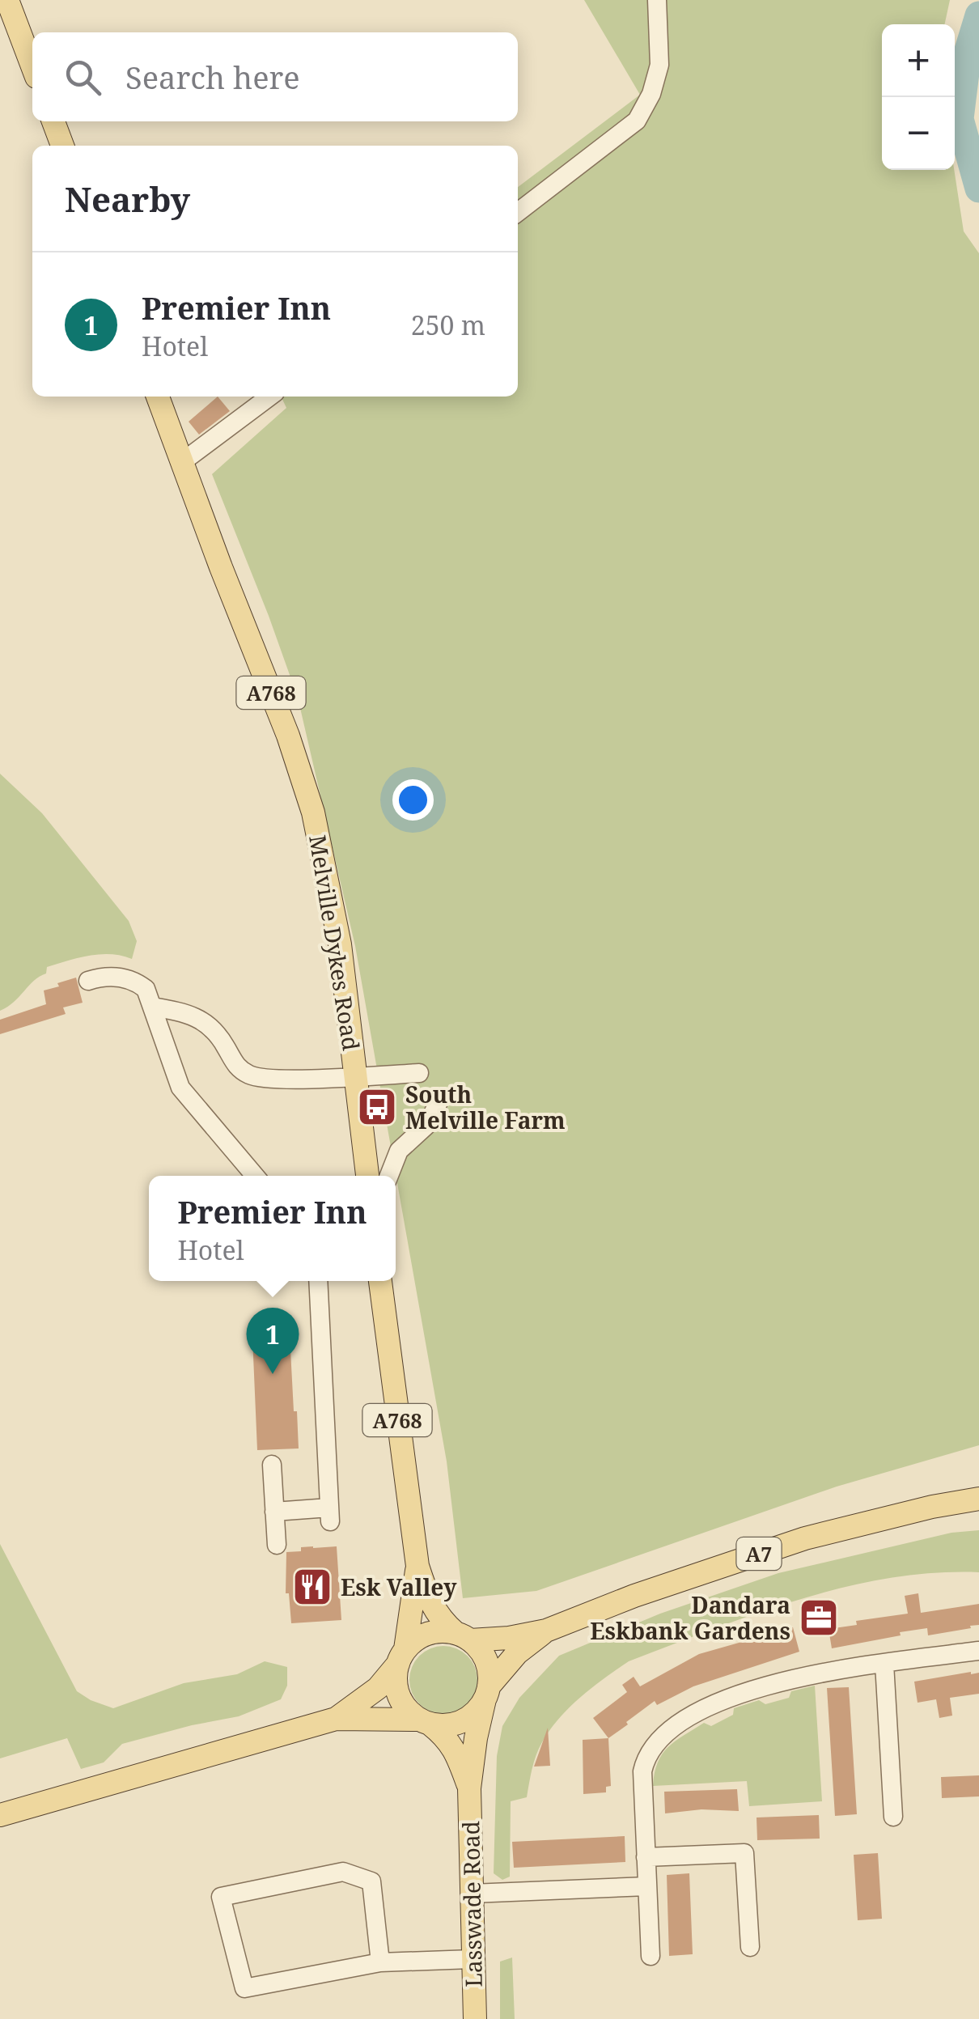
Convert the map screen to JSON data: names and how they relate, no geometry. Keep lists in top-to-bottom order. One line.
{"streets":{"main road":["A768","Melville Dykes Road","A7","Lasswade Road"]},"crossings":[["A768","A7"],["A768","Lasswade Road"],["A7","Lasswade Road"]],"places":{"bus stop":["South Melville Farm"],"restaurant":["Esk Valley"],"office":["Dandara Eskbank Gardens"]},"page":{"map_buttons":["+","−"],"search":"Search here","heading":"Nearby","list":[{"mark":"1","name":"Premier Inn","note":"Hotel","value":"250 m"}],"popup":["Premier Inn","Hotel"],"pins":"1"}}
